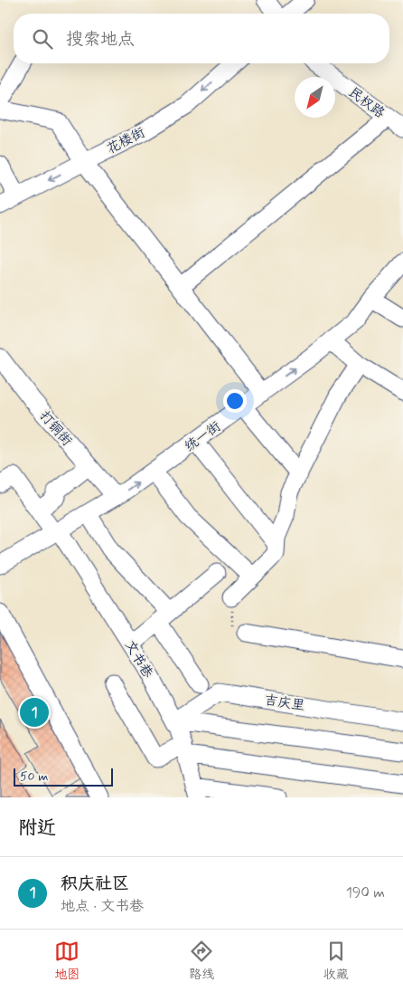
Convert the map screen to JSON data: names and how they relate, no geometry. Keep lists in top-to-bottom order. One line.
{"streets":{"street":["民权路","花楼街","打铜街","统一街","文书巷","吉庆里"]},"crossings":[["打铜街","统一街"],["统一街","文书巷"],["文书巷","吉庆里"]],"scale_bar":"50 m","north":"bottom left","page":{"search":"搜索地点","pins":"1","scale":"50 m","heading":"附近","list":[{"mark":"1","name":"积庆社区","note":"地点 · 文书巷","value":"190 m"}],"nav":["地图","路线","收藏"]}}
